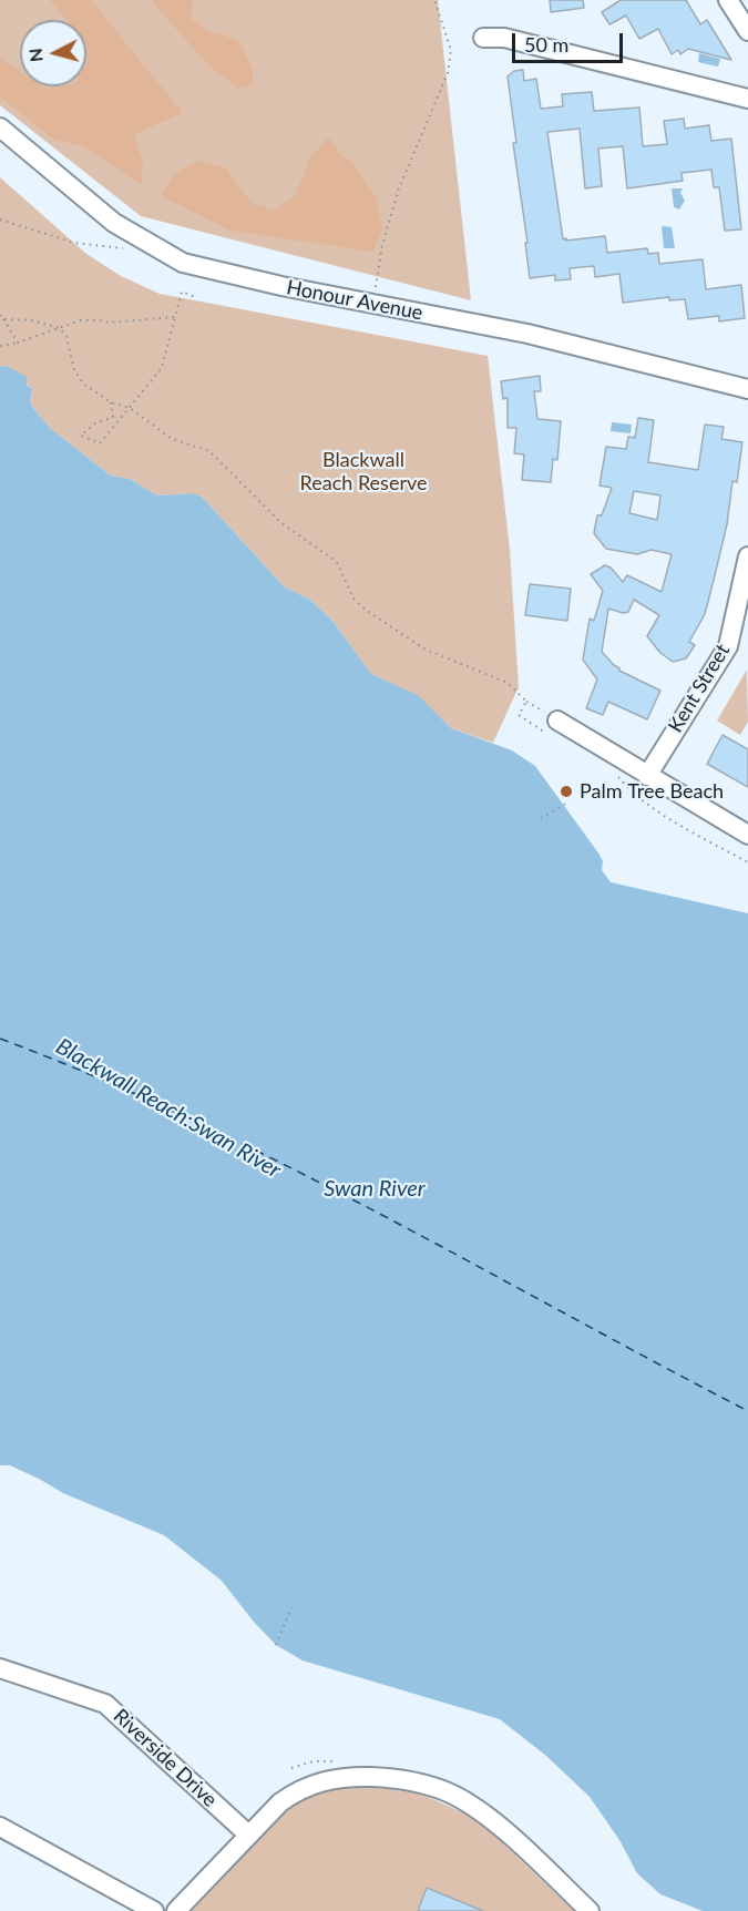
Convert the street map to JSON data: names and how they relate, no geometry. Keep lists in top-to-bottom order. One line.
{"streets":{"street":["Honour Avenue","Kent Street","Riverside Drive"]},"water":["Blackwall Reach:Swan River","Swan River"],"parks":["Blackwall Reach Reserve"],"places":["Palm Tree Beach"],"scale_bar":"50 m","north":"left"}
